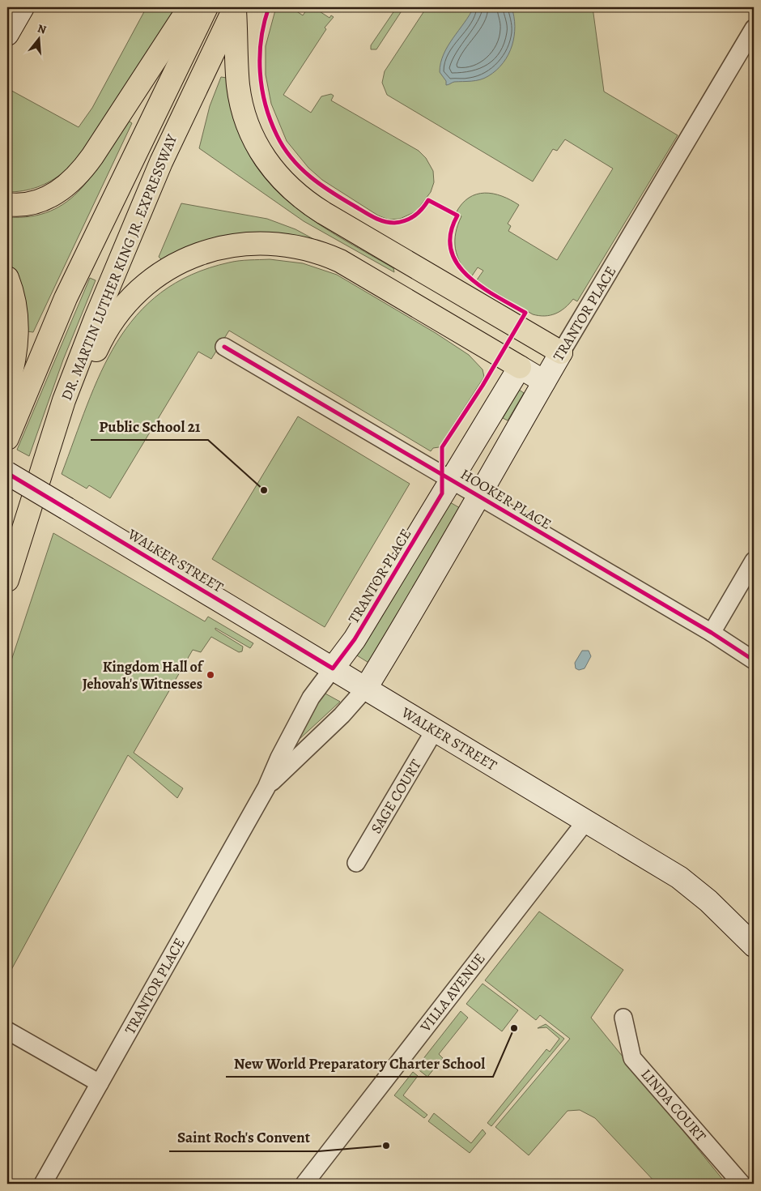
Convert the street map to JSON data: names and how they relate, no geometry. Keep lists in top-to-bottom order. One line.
{"streets":{"highway":["DR. MARTIN LUTHER KING JR. EXPRESSWAY"],"main road":["TRANTOR PLACE","WALKER STREET"],"street":["HOOKER PLACE","SAGE COURT","VILLA AVENUE","LINDA COURT"]},"crossings":[["TRANTOR PLACE","HOOKER PLACE"],["TRANTOR PLACE","WALKER STREET"],["WALKER STREET","SAGE COURT"],["WALKER STREET","VILLA AVENUE"]],"places":["Public School 21","Kingdom Hall of Jehovah's Witnesses","New World Preparatory Charter School","Saint Roch's Convent"],"north":"top"}
